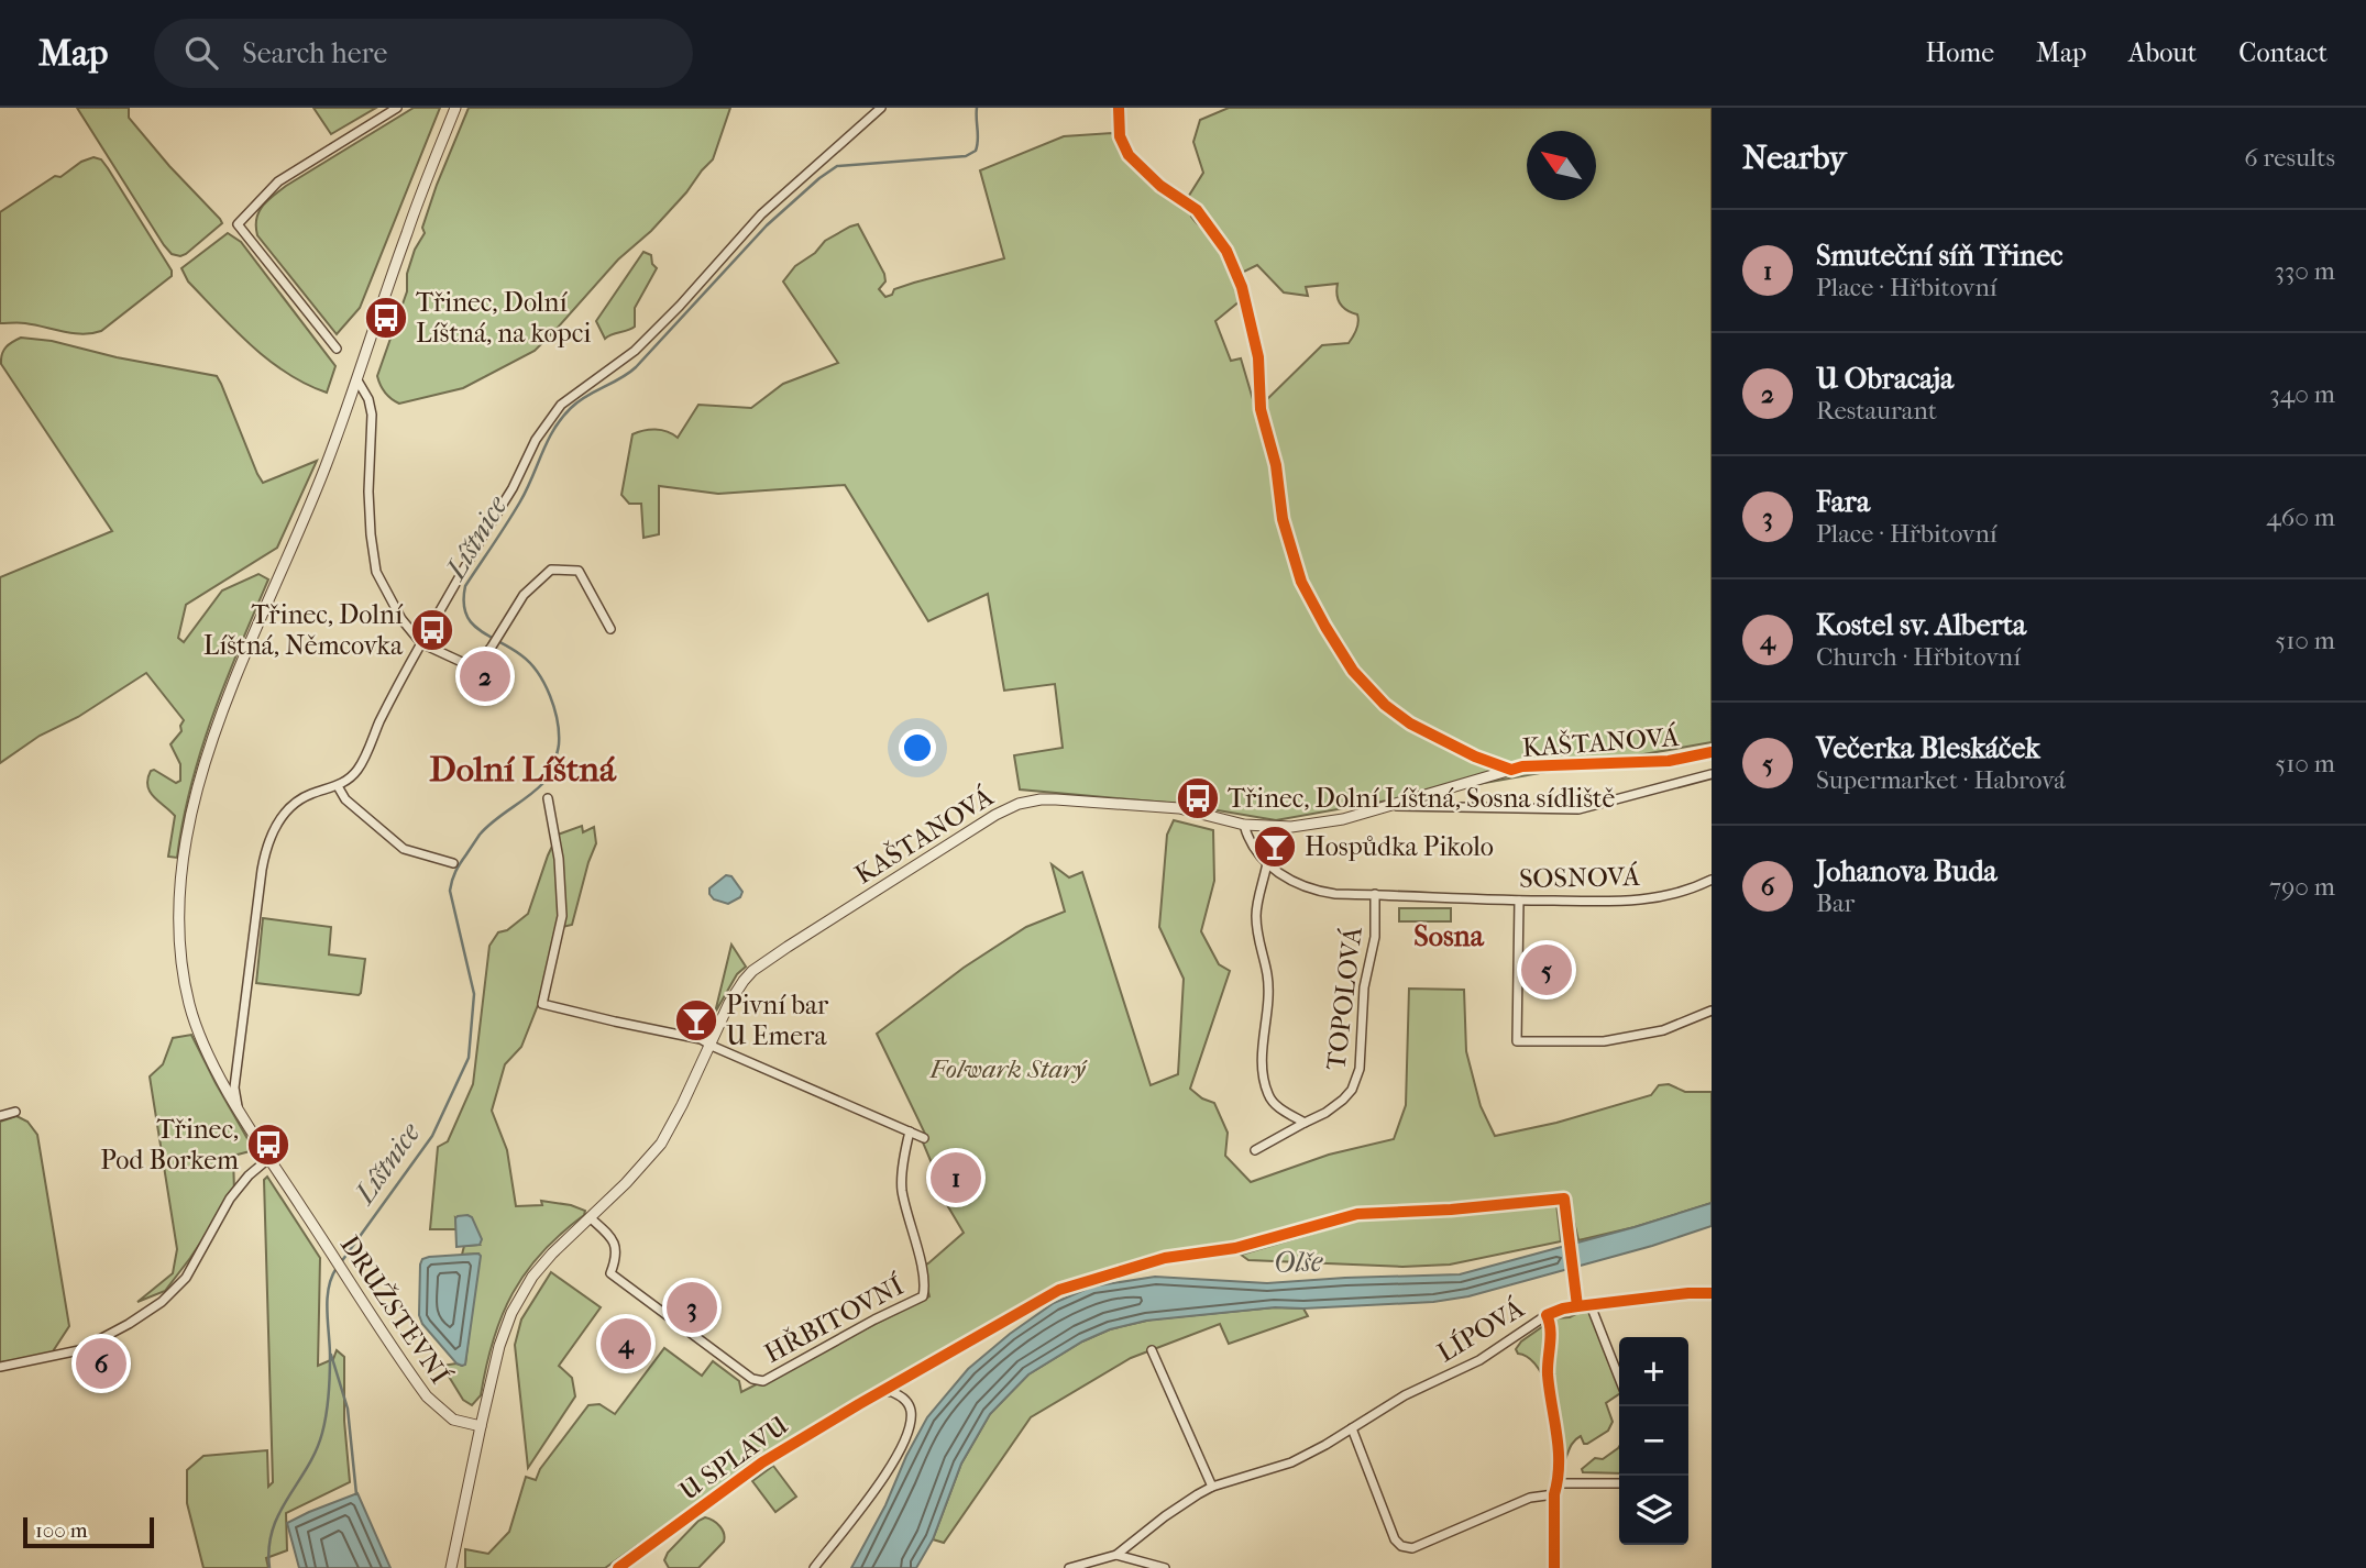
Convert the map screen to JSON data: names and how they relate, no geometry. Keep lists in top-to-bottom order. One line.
{"streets":{"street":["KAŠTANOVÁ","SOSNOVÁ","TOPOLOVÁ","DRUŽSTEVNÍ","HŘBITOVNÍ","LÍPOVÁ","U SPLAVU"]},"crossings":[["KAŠTANOVÁ","SOSNOVÁ"],["KAŠTANOVÁ","DRUŽSTEVNÍ"],["KAŠTANOVÁ","HŘBITOVNÍ"],["SOSNOVÁ","TOPOLOVÁ"]],"districts":["Dolní Líštná","Sosna"],"water":["Líštnice","Olše"],"parks":["Folwark Starý"],"places":{"bus stop":["Třinec, Dolní Líštná, na kopci","Třinec, Dolní Líštná, Němcovka","Třinec, Dolní Líštná, Sosna sídliště","Třinec, Pod Borkem"],"bar":["Hospůdka Pikolo","Pivní bar U Emera"]},"scale_bar":"100 m","north":"top left","page":{"header":"Map","search":"Search here","nav":["Home","Map","About","Contact"],"heading":["Nearby","6 results"],"list":[{"mark":"1","name":"Smuteční síň Třinec","note":"Place · Hřbitovní","value":"330 m"},{"mark":"2","name":"U Obracaja","note":"Restaurant","value":"340 m"},{"mark":"3","name":"Fara","note":"Place · Hřbitovní","value":"460 m"},{"mark":"4","name":"Kostel sv. Alberta","note":"Church · Hřbitovní","value":"510 m"},{"mark":"5","name":"Večerka Bleskáček","note":"Supermarket · Habrová","value":"510 m"},{"mark":"6","name":"Johanova Buda","note":"Bar","value":"790 m"}],"pins":["2","5","1","3","4","6"],"map_buttons":["+","−"],"scale":"100 m"}}
